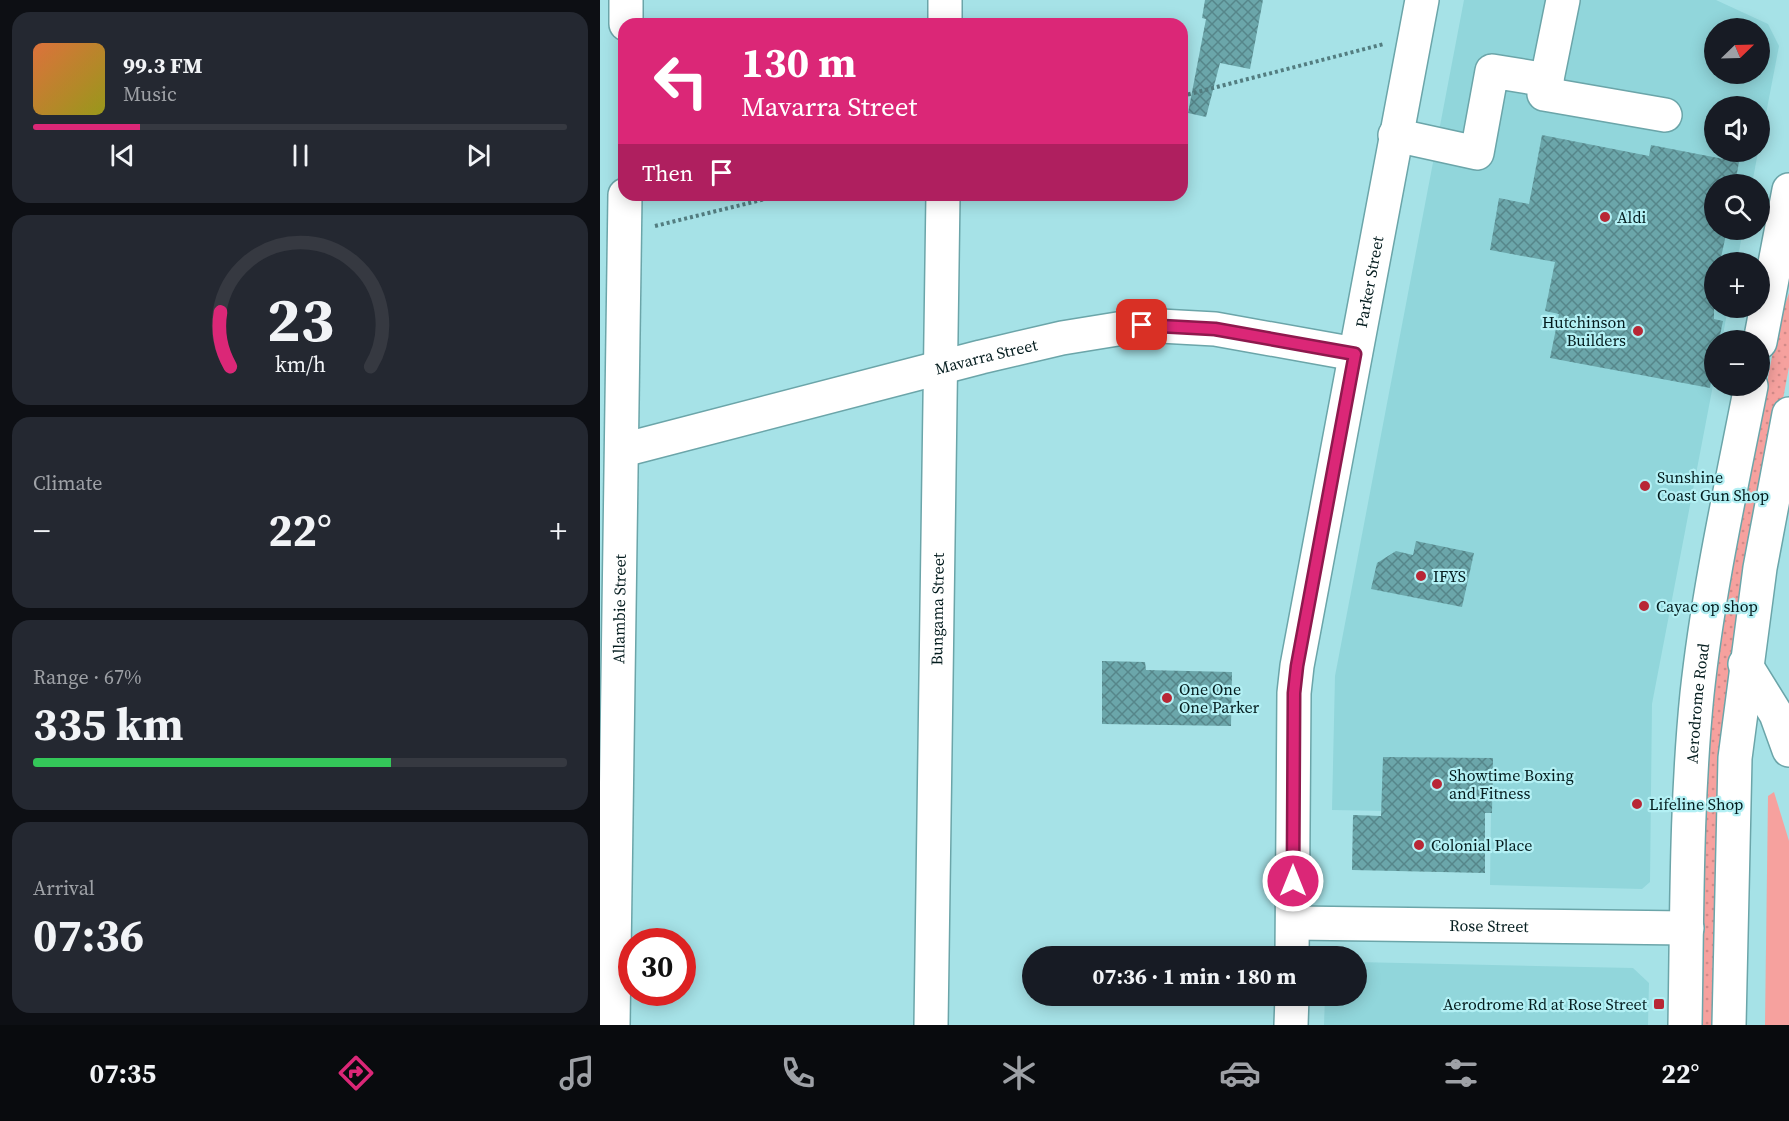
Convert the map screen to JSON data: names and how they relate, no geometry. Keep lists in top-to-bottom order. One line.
{"streets":{"street":["Parker Street","Mavarra Street","Allambie Street","Bungama Street","Aerodrome Road","Rose Street"]},"crossings":[["Parker Street","Mavarra Street"],["Parker Street","Rose Street"],["Mavarra Street","Allambie Street"],["Mavarra Street","Bungama Street"],["Aerodrome Road","Rose Street"]],"places":{"other":["Aldi","Hutchinson Builders","Sunshine Coast Gun Shop","IFYS","Cayac op shop","One One One Parker","Showtime Boxing and Fitness","Lifeline Shop","Colonial Place"],"transit":["Aerodrome Rd at Rose Street"]},"north":"top right","page":{"map_buttons":["+","−"],"turn":["130 m","Mavarra Street"],"song":["99.3 FM","Music"],"then":"Then","tile":["Climate",["Range · 67%","335 km"],["Arrival","07:36"]],"heat":["−","22°","+"],"limit":"30","trip":"07:36 · 1 min · 180 m","tabs":["07:35","22°"],"gauge":["23","km/h"]}}
